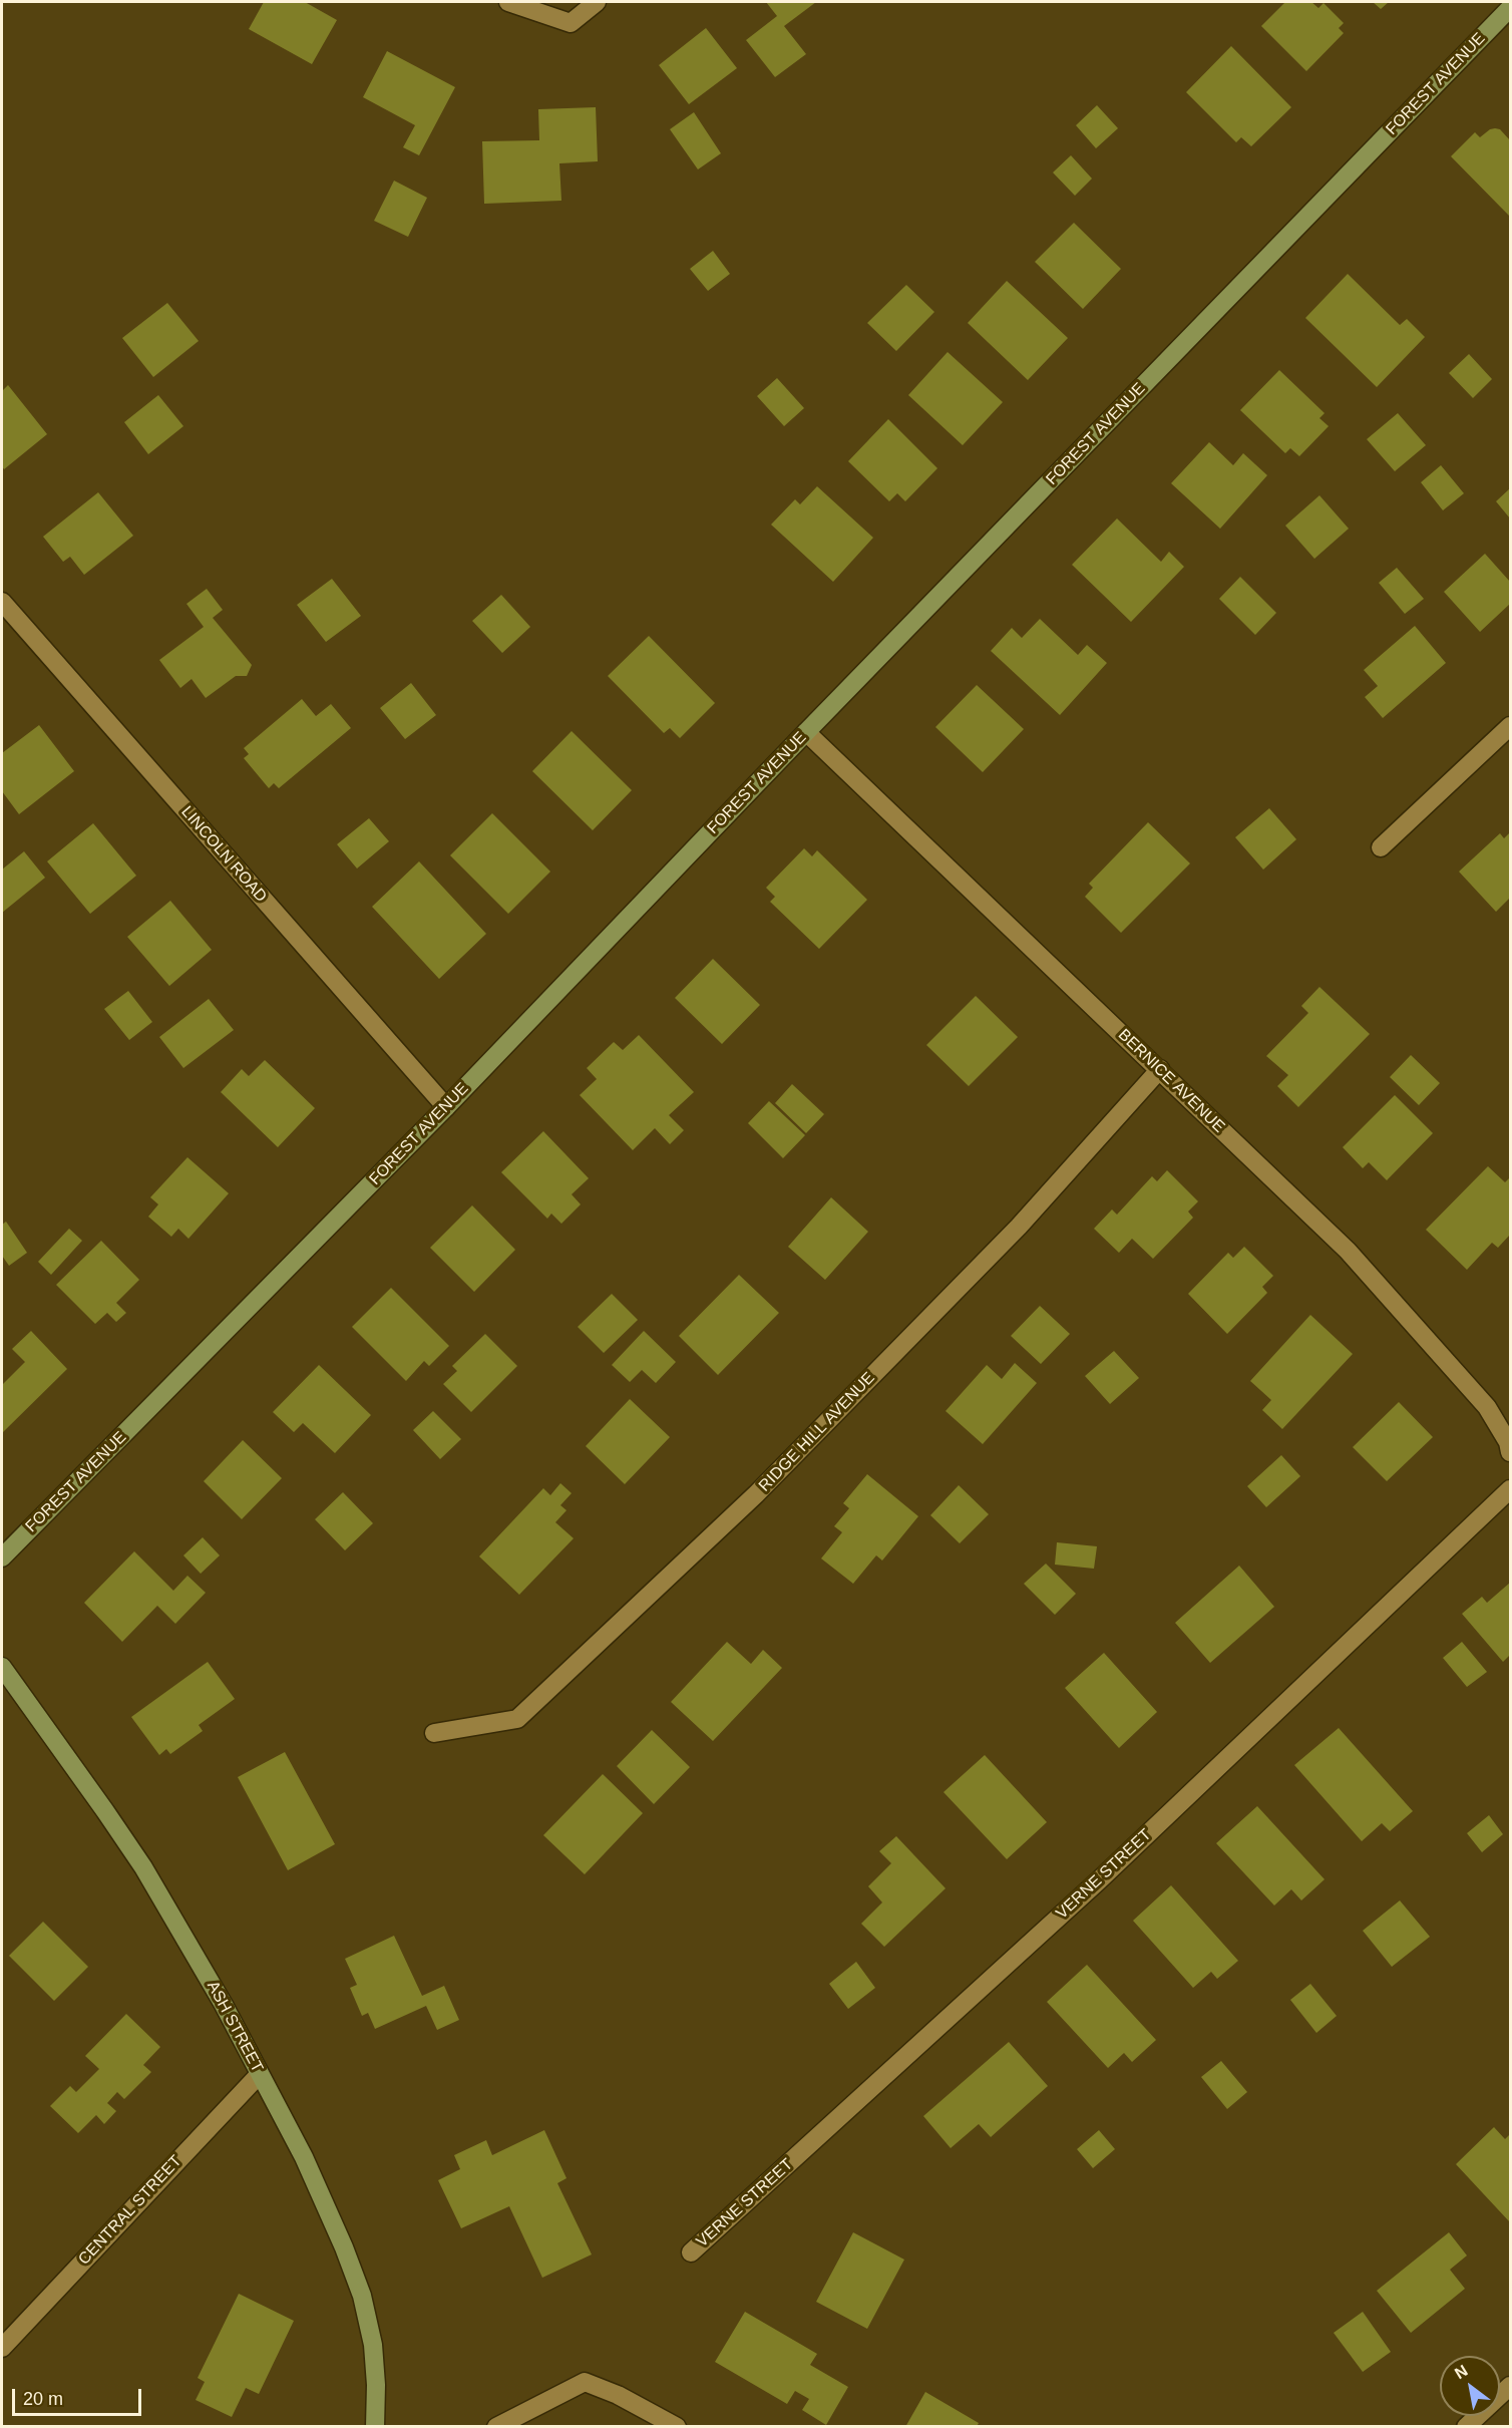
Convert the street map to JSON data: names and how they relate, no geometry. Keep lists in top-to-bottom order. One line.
{"streets":{"street":["FOREST AVENUE","LINCOLN ROAD","BERNICE AVENUE","RIDGE HILL AVENUE","VERNE STREET","ASH STREET","CENTRAL STREET"]},"crossings":[["FOREST AVENUE","LINCOLN ROAD"],["FOREST AVENUE","BERNICE AVENUE"],["BERNICE AVENUE","RIDGE HILL AVENUE"],["ASH STREET","CENTRAL STREET"]],"scale_bar":"20 m","north":"top left"}
